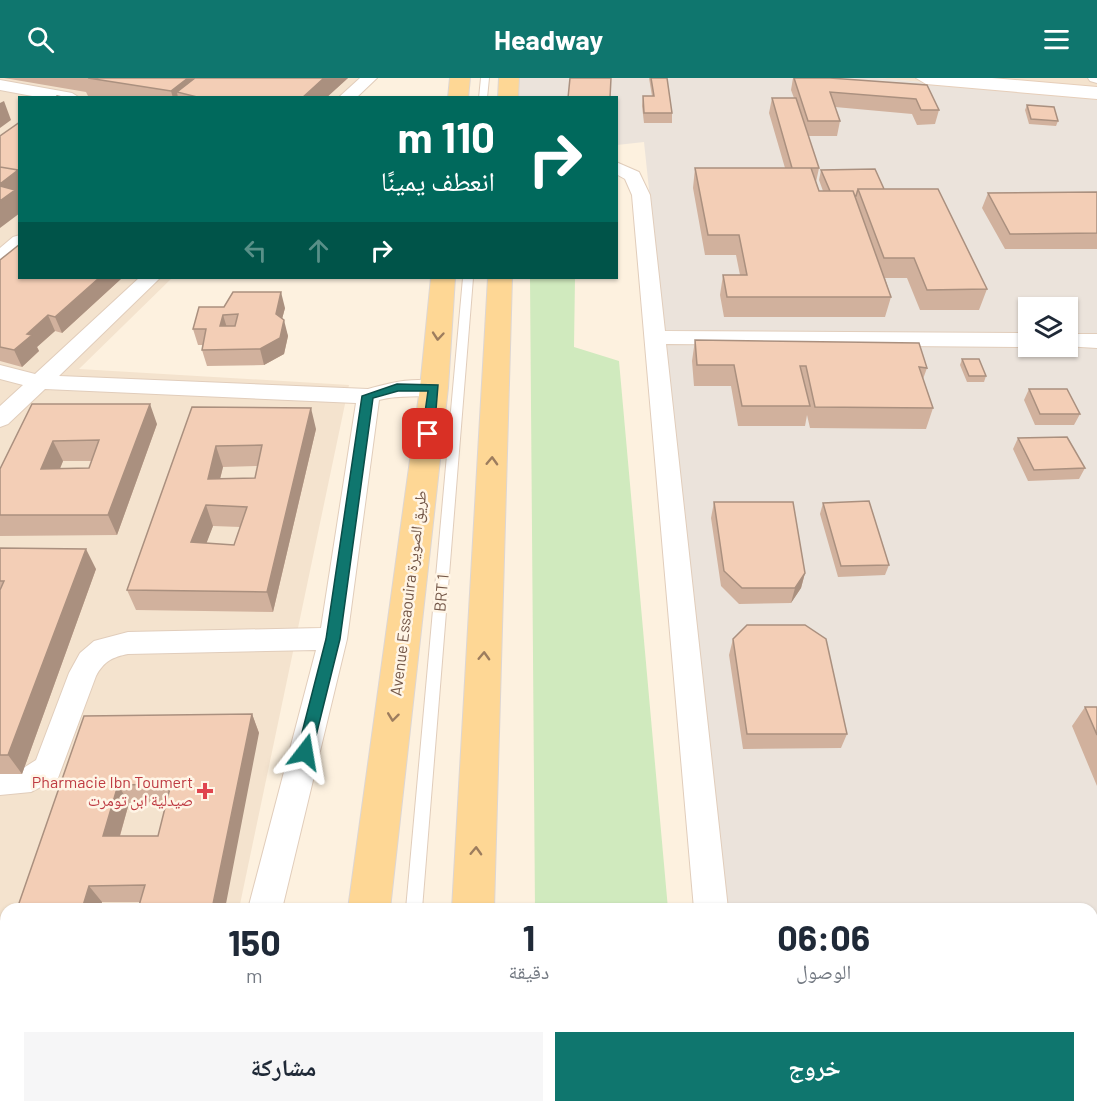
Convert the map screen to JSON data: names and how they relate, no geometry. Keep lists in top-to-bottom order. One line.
{"streets":{"main road":["Avenue Essaouira طريق الصويرة"],"lane":["BRT 1"]},"places":{"health":["Pharmacie Ibn Toumert صيدلية ابن تومرت"]},"page":{"header":"Headway","turn":["110 m","انعطف يمينًا"],"eta":["06:06","الوصول","1","دقيقة","150","m"],"buttons":["خروج","مشاركة"]}}
